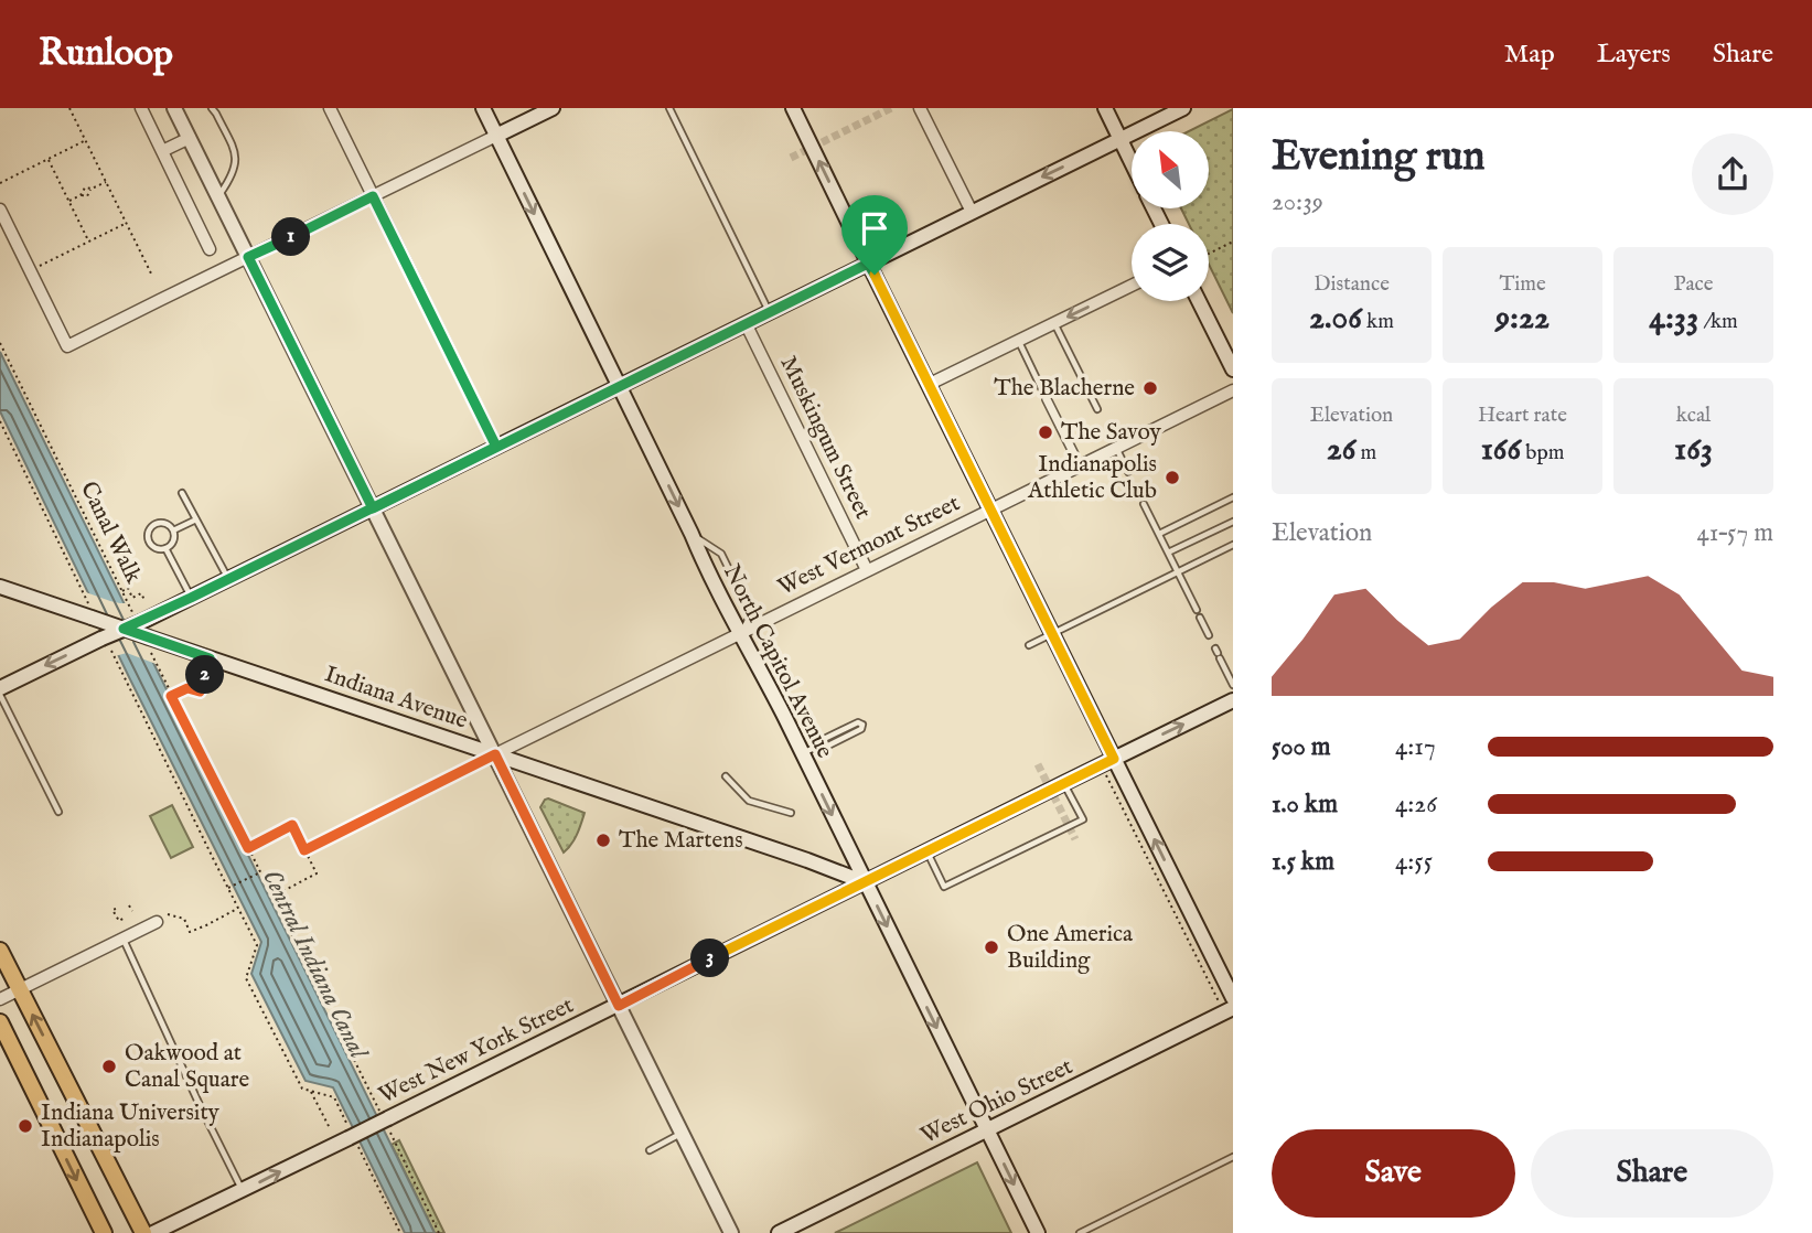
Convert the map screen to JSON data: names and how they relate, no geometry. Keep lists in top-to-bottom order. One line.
{"streets":{"main road":["North Capitol Avenue","Indiana Avenue","West New York Street","West Ohio Street"],"street":["Muskingum Street","West Vermont Street"],"path":["Canal Walk"]},"crossings":[["Muskingum Street","West Vermont Street"],["West Vermont Street","North Capitol Avenue"],["West Vermont Street","Indiana Avenue"],["North Capitol Avenue","Indiana Avenue"],["North Capitol Avenue","West New York Street"],["North Capitol Avenue","West Ohio Street"],["Indiana Avenue","West New York Street"]],"one_way":["North Capitol Avenue"],"water":["Central Indiana Canal"],"places":["The Blacherne","The Savoy","Indianapolis Athletic Club","The Martens","One America Building","Oakwood at Canal Square","Indiana University Indianapolis"],"north":"top left","page":{"header":"Runloop","nav":["Map","Layers","Share"],"heading":["Evening run","20:39"],"pins":["1","2","3"],"stats":[["Distance","2.06 km"],["Time","9:22"],["Pace","4:33 /km"],["Elevation","26 m"],["Heart rate","166 bpm"],["kcal","163"]],"chart":["Elevation","41–57 m"],"list":[{"name":"500 m","note":"4:17"},{"name":"1.0 km","note":"4:26"},{"name":"1.5 km","note":"4:55"}],"buttons":["Save","Share"]}}
